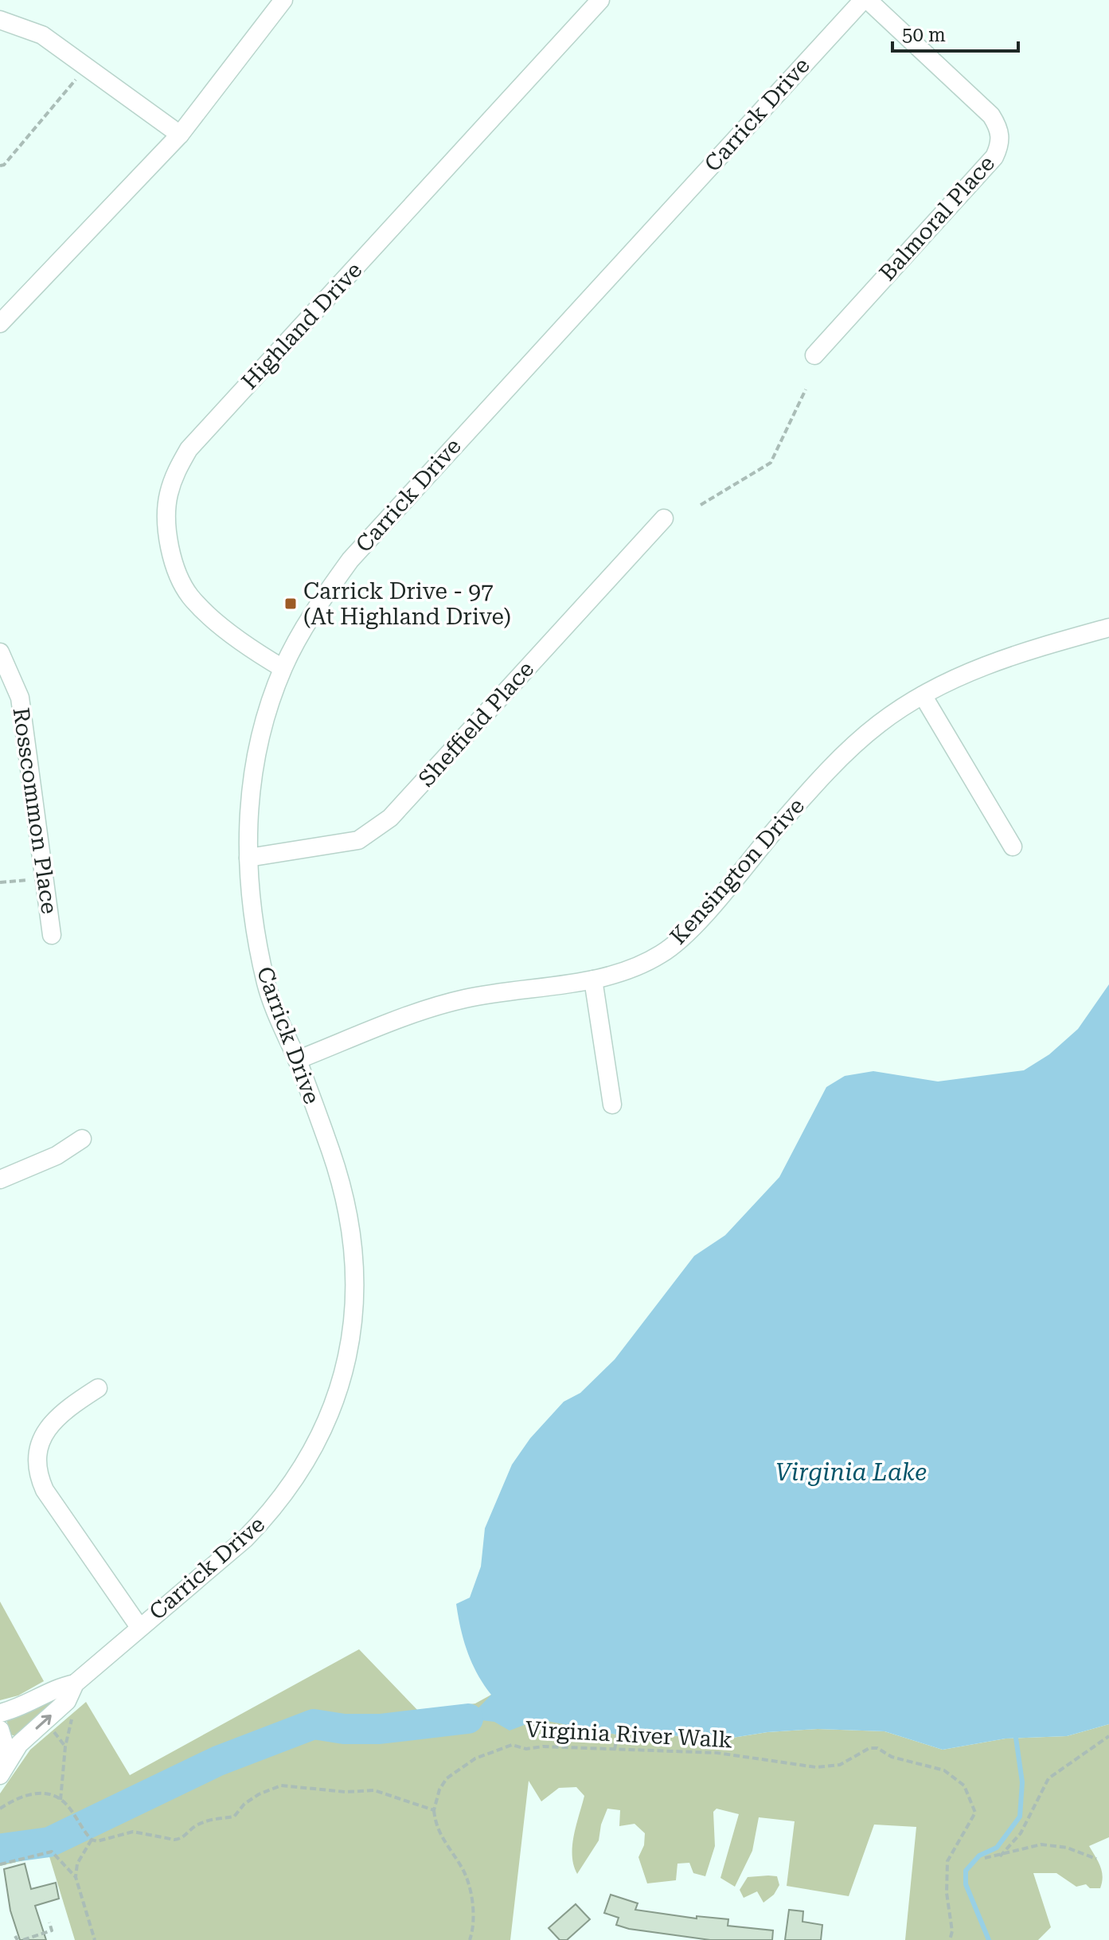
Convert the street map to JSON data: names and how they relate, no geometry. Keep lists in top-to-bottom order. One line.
{"streets":{"street":["Carrick Drive","Balmoral Place","Highland Drive","Sheffield Place","Rosscommon Place","Kensington Drive"],"path":["Virginia River Walk"]},"crossings":[["Carrick Drive","Balmoral Place"],["Carrick Drive","Highland Drive"],["Carrick Drive","Sheffield Place"],["Carrick Drive","Kensington Drive"]],"water":["Virginia Lake"],"places":{"transit":["Carrick Drive - 97 (At Highland Drive)"]},"scale_bar":"50 m"}
